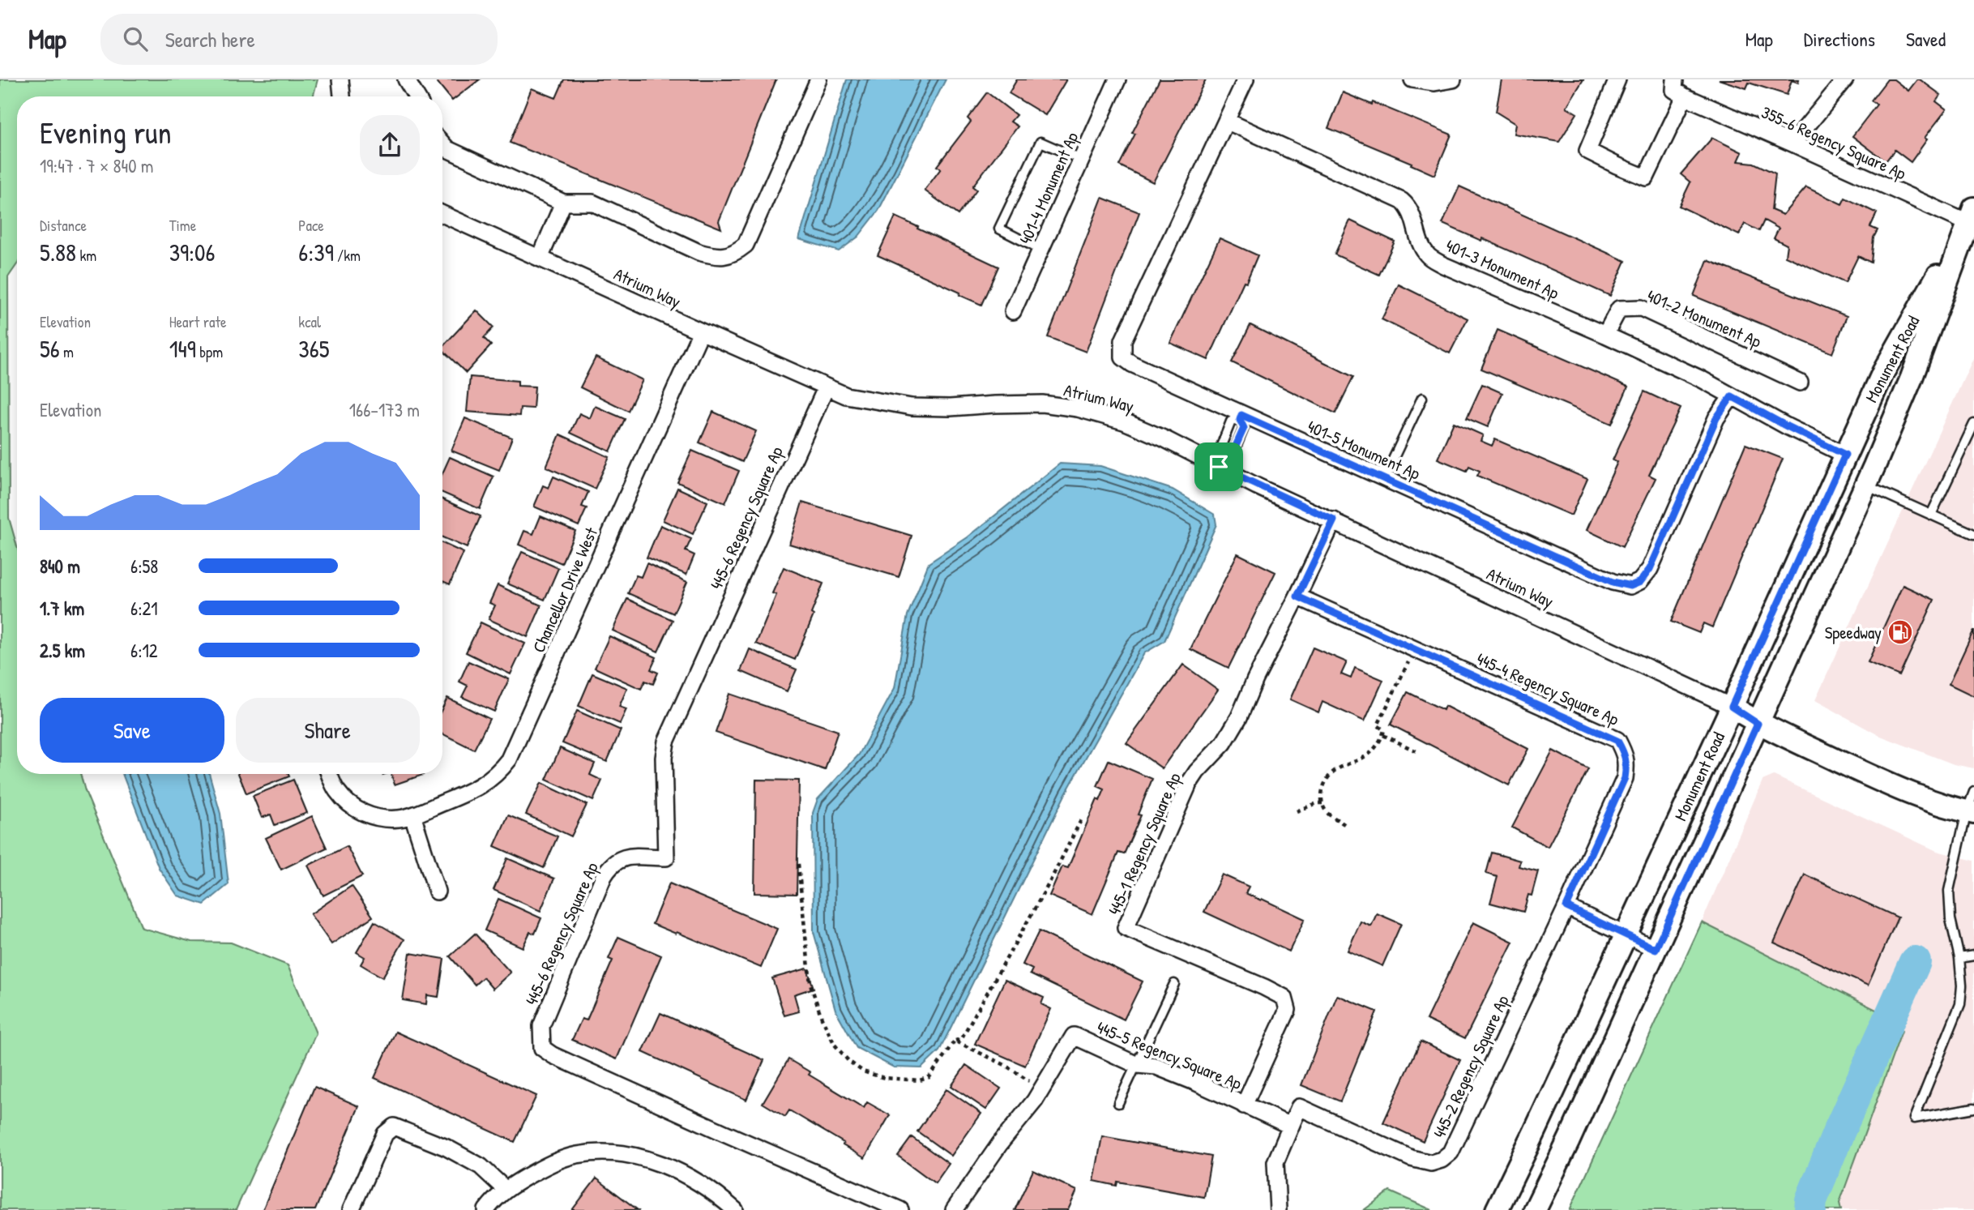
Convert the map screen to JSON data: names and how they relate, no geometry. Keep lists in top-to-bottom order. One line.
{"streets":{"main road":["Monument Road"],"street":["355-6 Regency Square Ap","401-4 Monument Ap","401-3 Monument Ap","Atrium Way","401-2 Monument Ap","401-5 Monument Ap","445-6 Regency Square Ap","Chancellor Drive West","445-4 Regency Square Ap","445-1 Regency Square Ap","445-5 Regency Square Ap","445-2 Regency Square Ap"]},"crossings":[["355-6 Regency Square Ap","Monument Road"],["401-3 Monument Ap","401-2 Monument Ap"],["401-3 Monument Ap","Monument Road"],["401-3 Monument Ap","401-5 Monument Ap"],["Atrium Way","Monument Road"],["Atrium Way","445-6 Regency Square Ap"],["Atrium Way","Chancellor Drive West"],["Atrium Way","445-1 Regency Square Ap"],["445-4 Regency Square Ap","445-1 Regency Square Ap"],["445-4 Regency Square Ap","445-2 Regency Square Ap"],["445-1 Regency Square Ap","445-5 Regency Square Ap"],["445-5 Regency Square Ap","445-2 Regency Square Ap"]],"places":{"fuel station":["Speedway"]},"page":{"header":"Map","search":"Search here","nav":["Map","Directions","Saved"],"heading":["Evening run","19:47 · 7 × 840 m"],"stats":[["Distance","5.88 km"],["Time","39:06"],["Pace","6:39 /km"],["Elevation","56 m"],["Heart rate","149 bpm"],["kcal","365"]],"chart":["Elevation","166–173 m"],"list":[{"name":"840 m","note":"6:58"},{"name":"1.7 km","note":"6:21"},{"name":"2.5 km","note":"6:12"}],"buttons":["Save","Share"]}}
